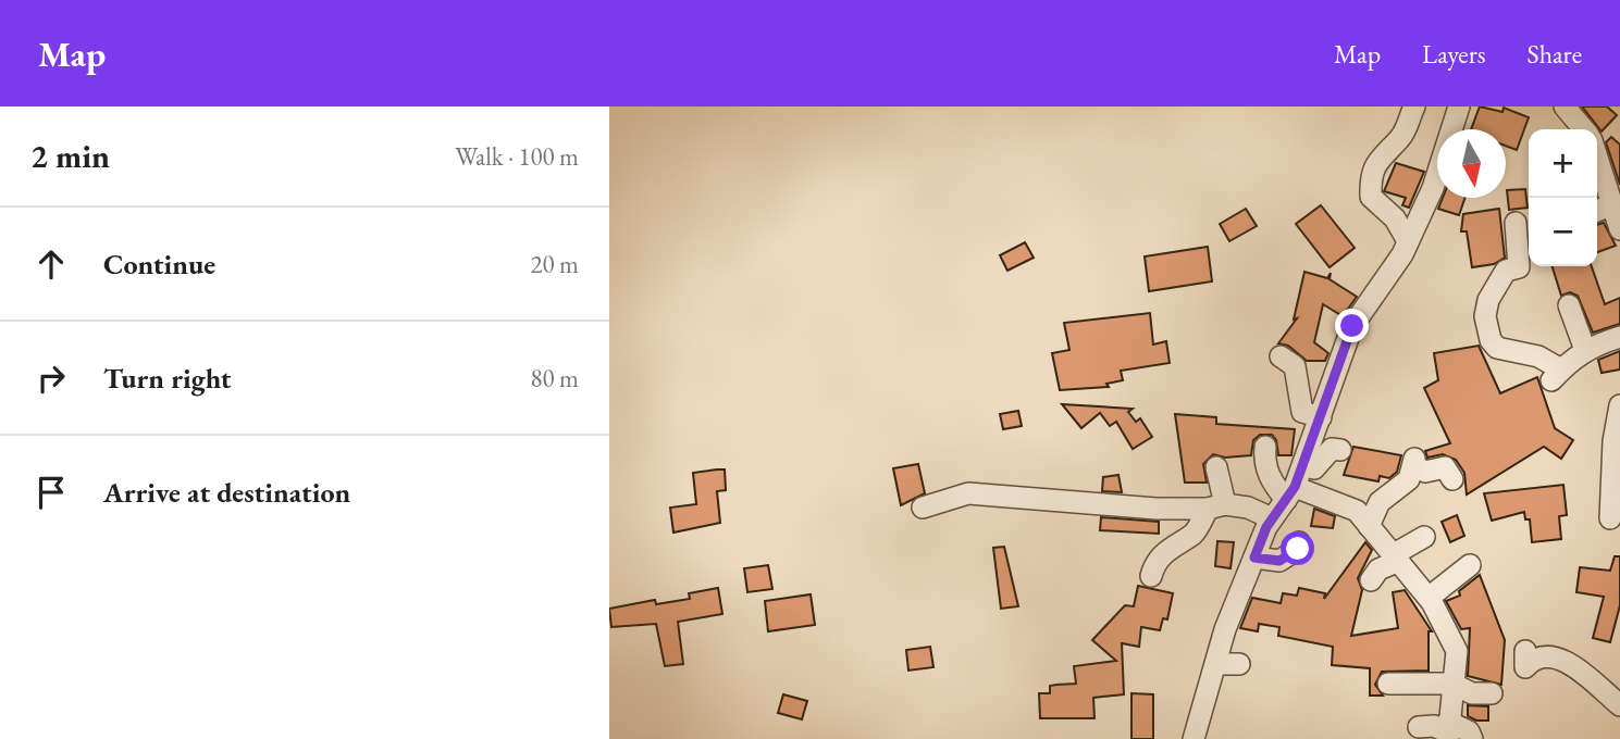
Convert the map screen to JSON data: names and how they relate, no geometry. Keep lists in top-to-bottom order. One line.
{"north":"bottom","page":{"header":"Map","nav":["Map","Layers","Share"],"heading":["2 min","Walk · 100 m"],"map_buttons":["+","−"],"list":[["Continue","20 m"],["Turn right","80 m"],"Arrive at destination"]}}
